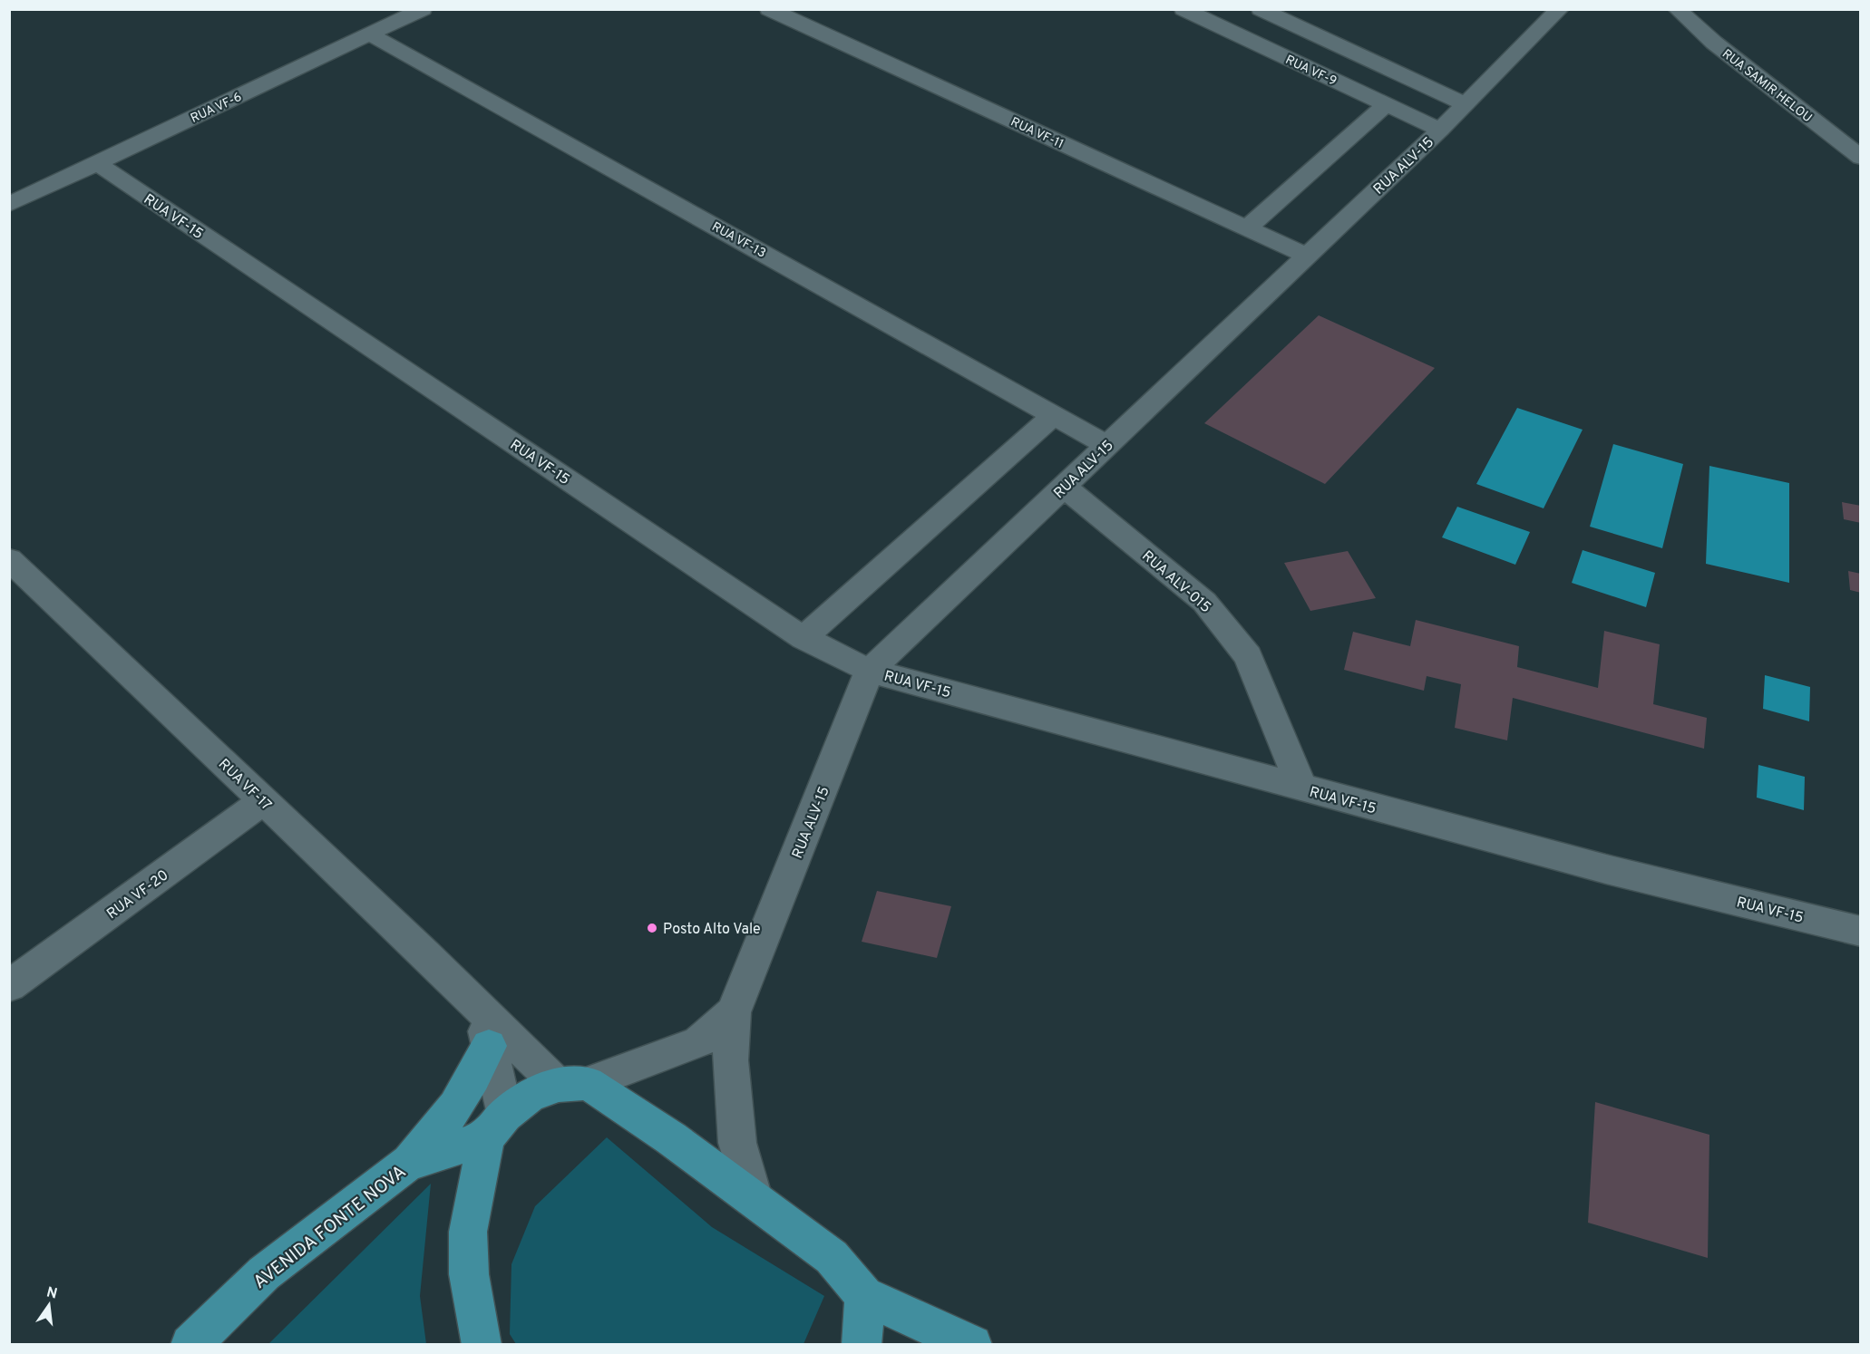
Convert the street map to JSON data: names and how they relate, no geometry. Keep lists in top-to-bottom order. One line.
{"streets":{"main road":["AVENIDA FONTE NOVA"],"street":["RUA VF-9","RUA SAMIR HELOU","RUA VF-6","RUA VF-11","RUA ALV-15","RUA VF-15","RUA VF-13","RUA ALV-015","RUA VF-17","RUA VF-20"]},"crossings":[["RUA VF-9","RUA ALV-15"],["RUA VF-6","RUA VF-15"],["RUA VF-6","RUA VF-13"],["RUA VF-11","RUA ALV-15"],["RUA ALV-15","RUA VF-15"],["RUA ALV-15","RUA VF-13"],["RUA ALV-15","RUA ALV-015"],["RUA ALV-15","RUA VF-17"],["RUA VF-15","RUA ALV-015"],["RUA VF-17","RUA VF-20"]],"places":["Posto Alto Vale"],"north":"top"}
